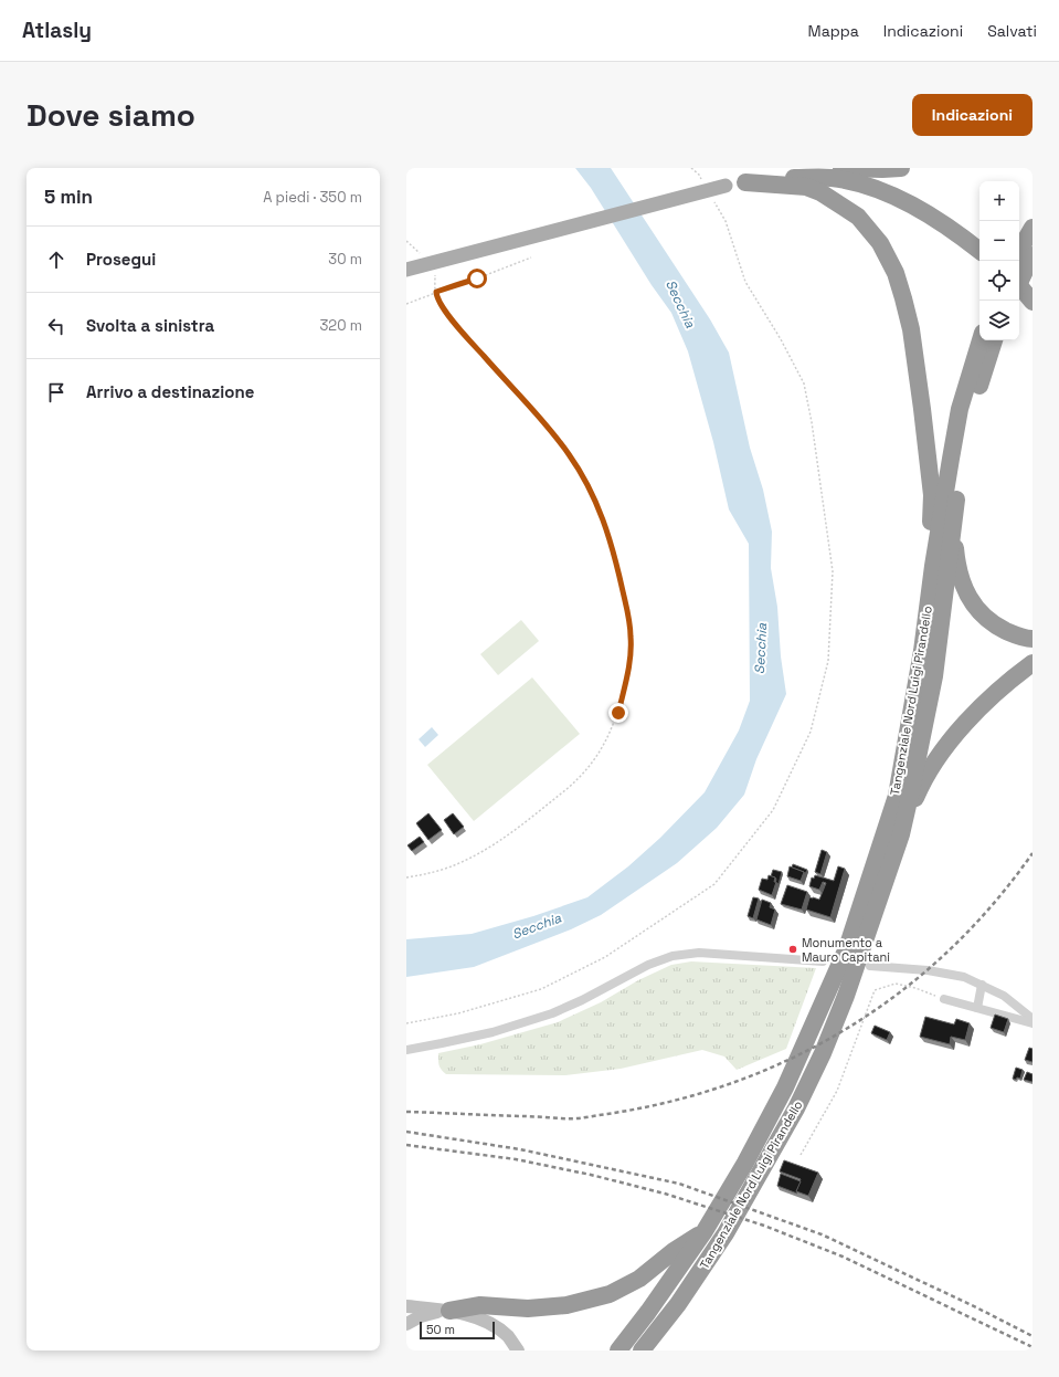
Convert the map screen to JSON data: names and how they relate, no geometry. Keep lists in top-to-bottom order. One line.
{"streets":{"highway":["Tangenziale Nord Luigi Pirandello"]},"water":["Secchia"],"places":["Monumento a Mauro Capitani"],"scale_bar":"50 m","page":{"header":"Atlasly","nav":["Mappa","Indicazioni","Salvati"],"buttons":"Indicazioni","title":"Dove siamo","heading":["5 min","A piedi · 350 m"],"map_buttons":["+","−"],"list":[["Prosegui","30 m"],["Svolta a sinistra","320 m"],"Arrivo a destinazione"],"scale":"50 m"}}
